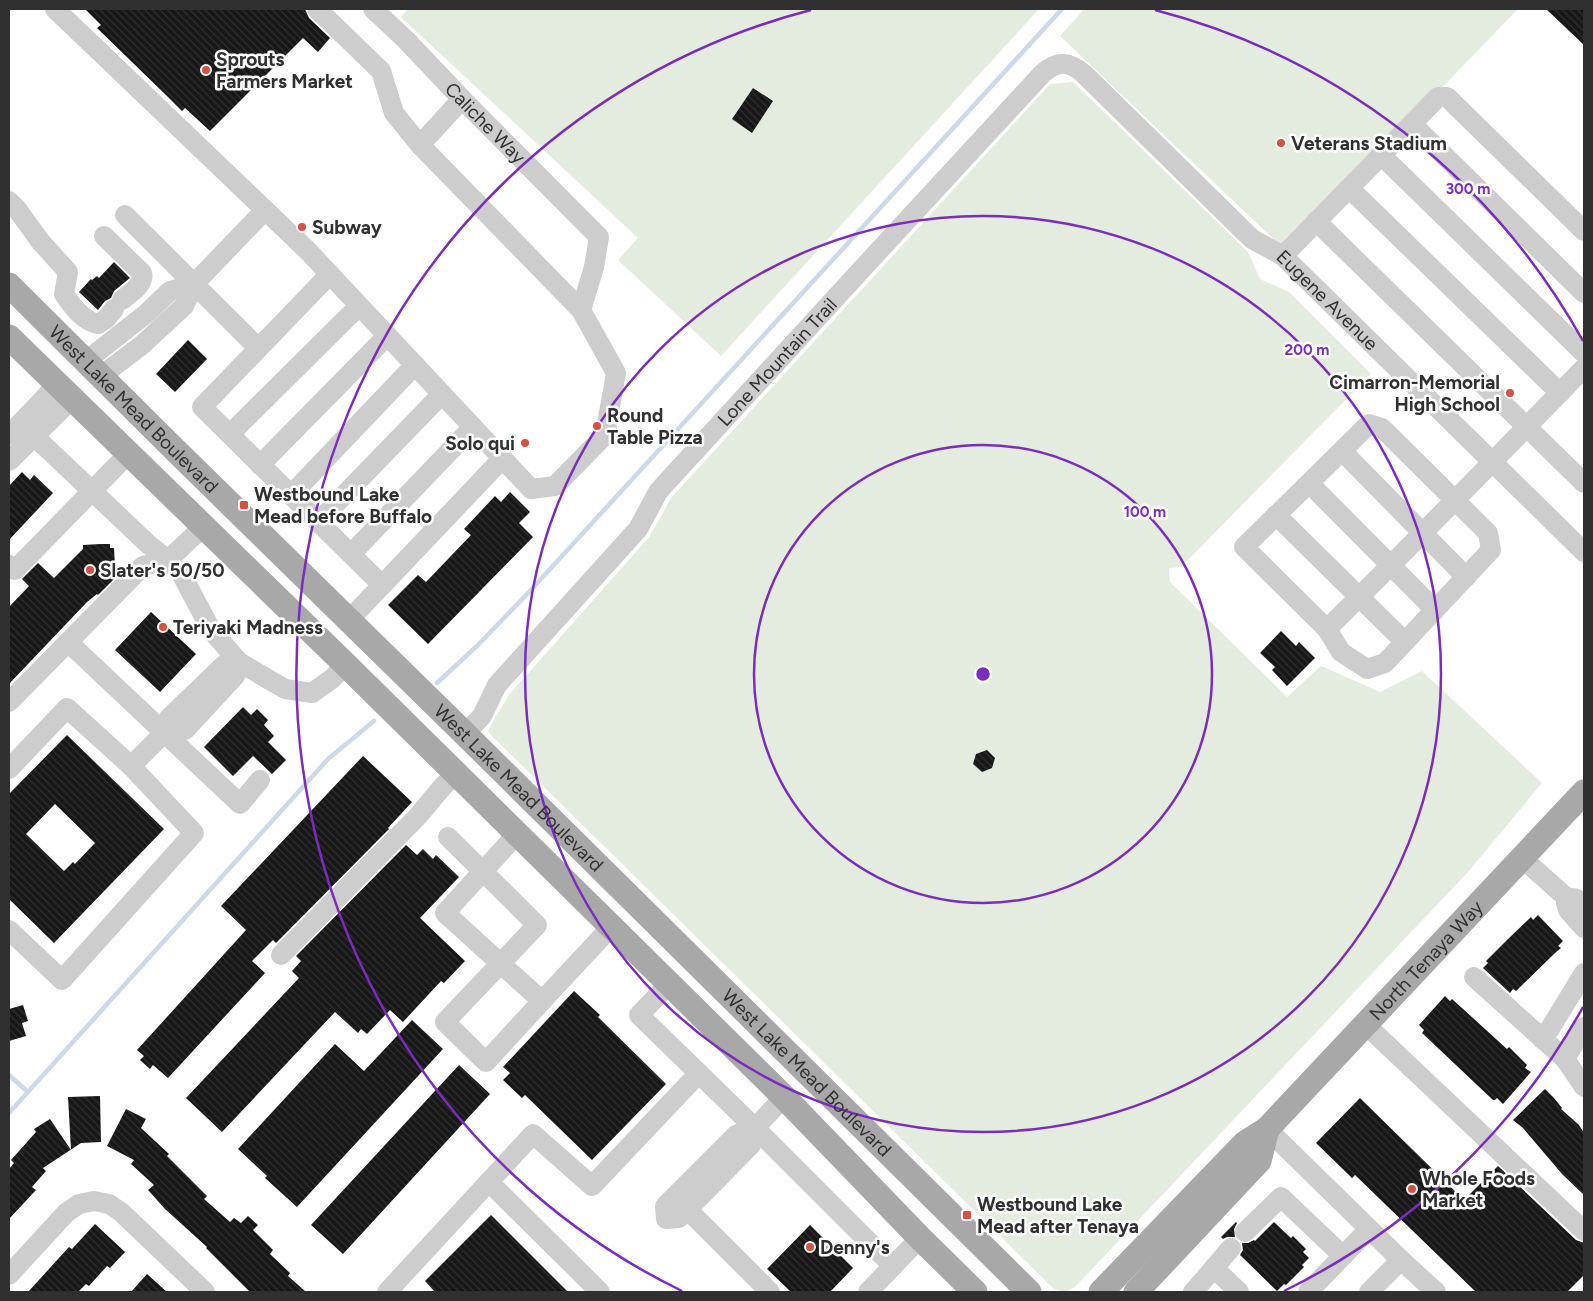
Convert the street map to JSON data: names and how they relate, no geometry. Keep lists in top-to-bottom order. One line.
{"streets":{"main road":["West Lake Mead Boulevard","North Tenaya Way"],"street":["Caliche Way","Eugene Avenue","Lone Mountain Trail"]},"crossings":[["Eugene Avenue","Lone Mountain Trail"],["Lone Mountain Trail","West Lake Mead Boulevard"]],"places":{"other":["Sprouts Farmers Market","Veterans Stadium","Subway","Cimarron-Memorial High School","Round Table Pizza","Solo qui","Slater's 50/50","Teriyaki Madness","Whole Foods Market","Denny's"],"transit":["Westbound Lake Mead before Buffalo","Westbound Lake Mead after Tenaya"]},"rings":["300 m","200 m","100 m"]}
